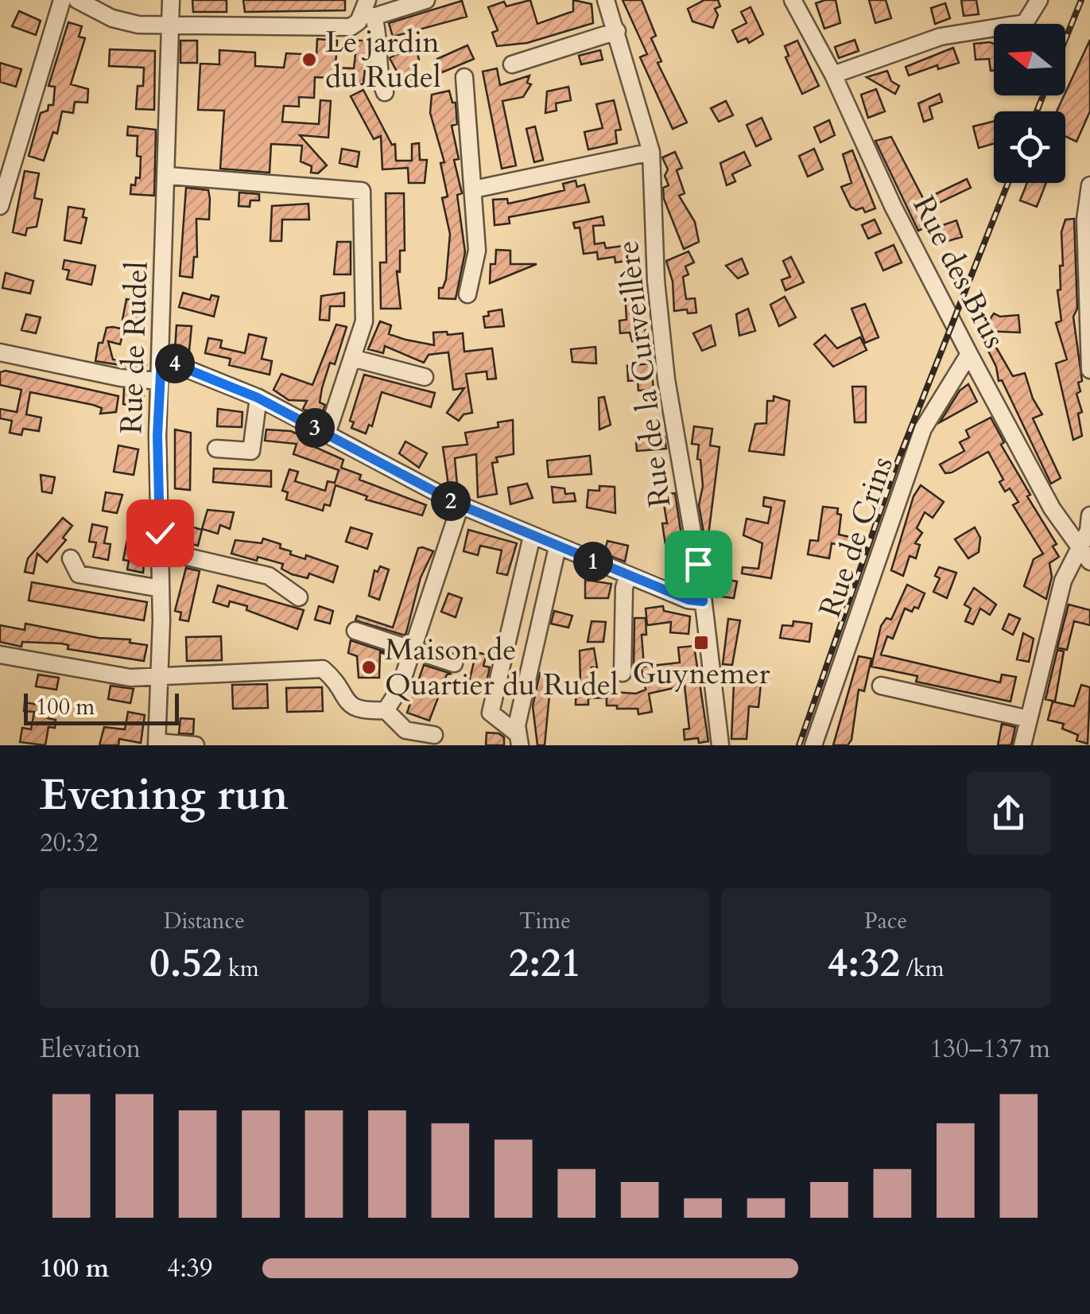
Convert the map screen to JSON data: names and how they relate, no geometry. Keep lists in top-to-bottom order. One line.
{"streets":{"street":["Rue des Brus","Rue de Rudel","Rue de la Curveillère","Rue de Crins"]},"crossings":[["Rue des Brus","Rue de Crins"]],"places":{"other":["Le jardin du Rudel","Maison de Quartier du Rudel"],"transit":["Guynemer"]},"scale_bar":"100 m","north":"left","page":{"pins":["4","3","2","1"],"scale":"100 m","heading":["Evening run","20:32"],"stats":[["Distance","0.52 km"],["Time","2:21"],["Pace","4:32 /km"]],"chart":["Elevation","130–137 m"],"list":[{"name":"100 m","note":"4:39"}]}}
